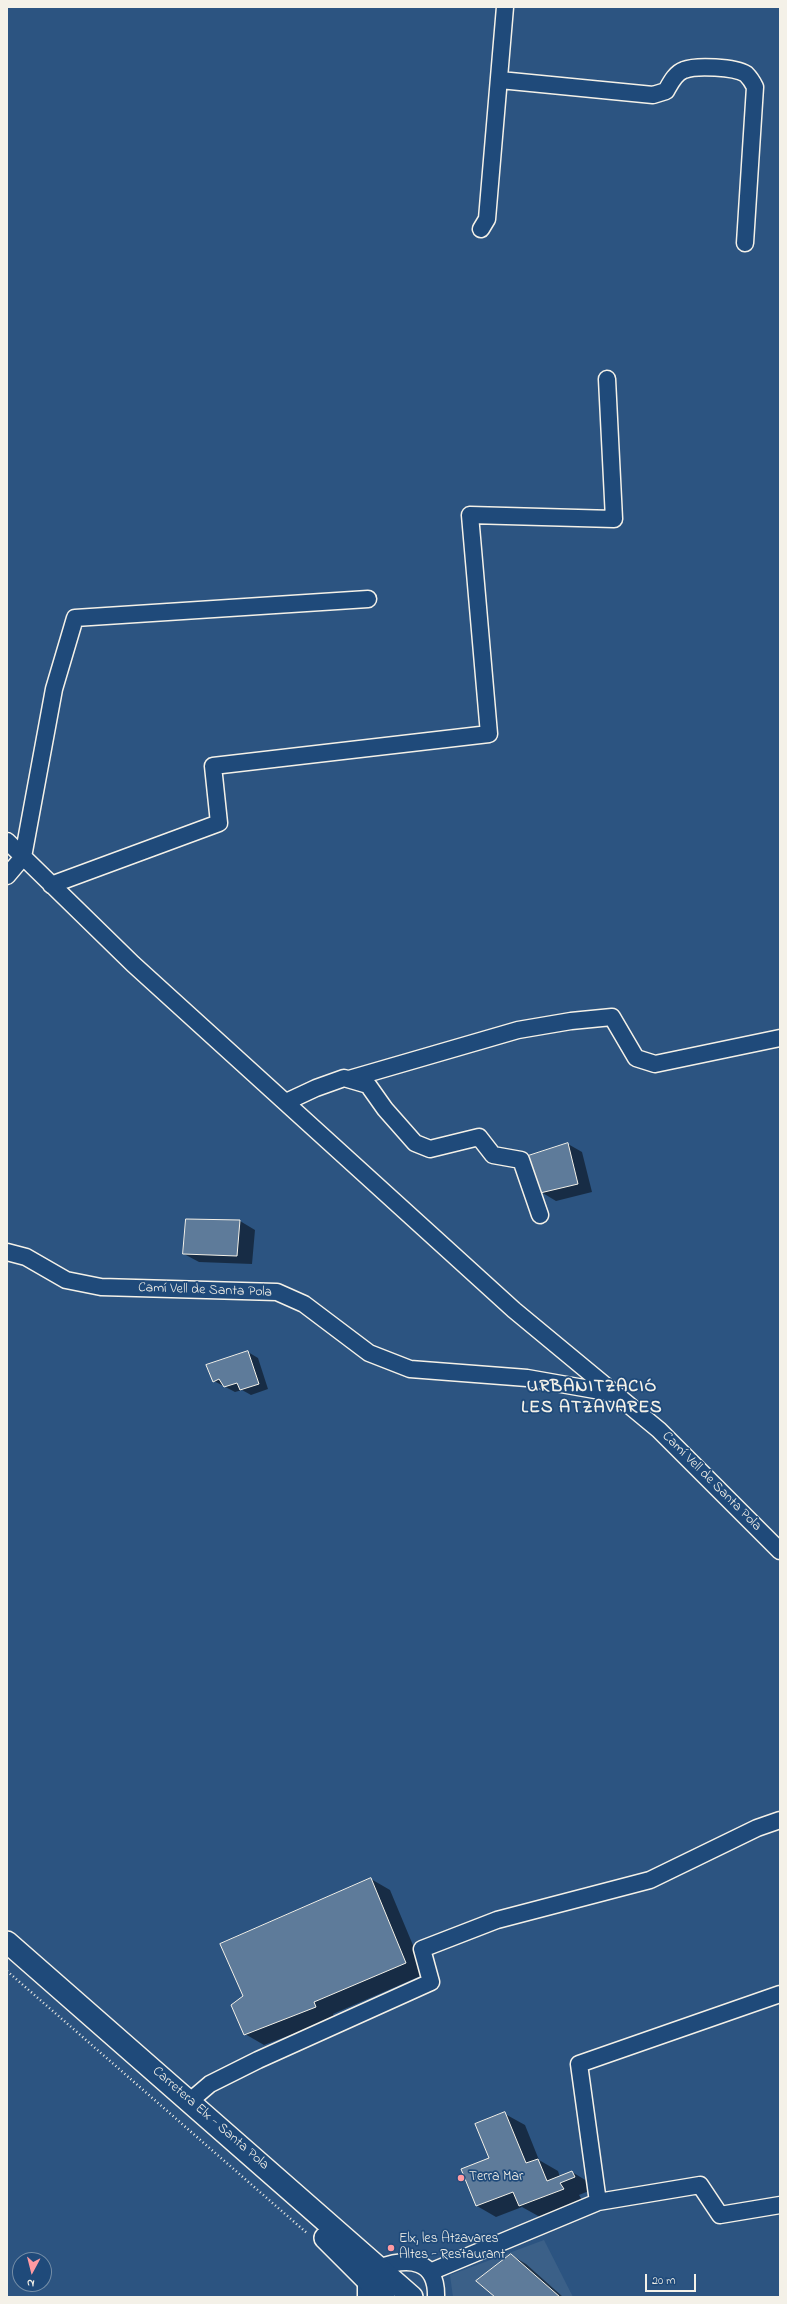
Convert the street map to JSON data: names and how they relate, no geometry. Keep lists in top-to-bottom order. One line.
{"streets":{"main road":["Carretera Elx - Santa Pola"],"street":["Camí Vell de Santa Pola"]},"districts":["URBANITZACIÓ LES ATZAVARES"],"places":["Terra Mar","Elx, les Atzavares Altes - Restaurant"],"scale_bar":"20 m","north":"bottom"}
